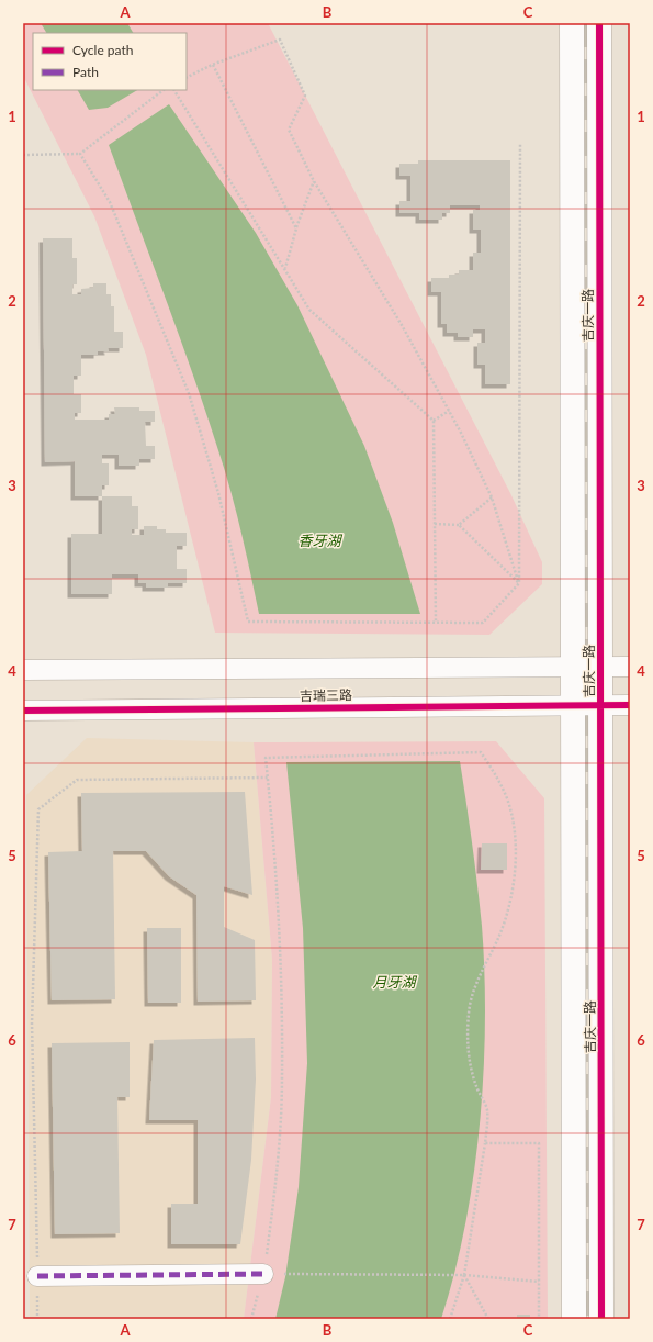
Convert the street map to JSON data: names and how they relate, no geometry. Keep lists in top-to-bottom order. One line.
{"streets":{"street":["吉庆一路","吉瑞三路"]},"crossings":[["吉庆一路","吉瑞三路"]],"water":["香牙湖","月牙湖"],"legend":["Cycle path","Path"],"grid":{"columns":["A","B","C"],"rows":["1","2","3","4","5","6","7"]}}
